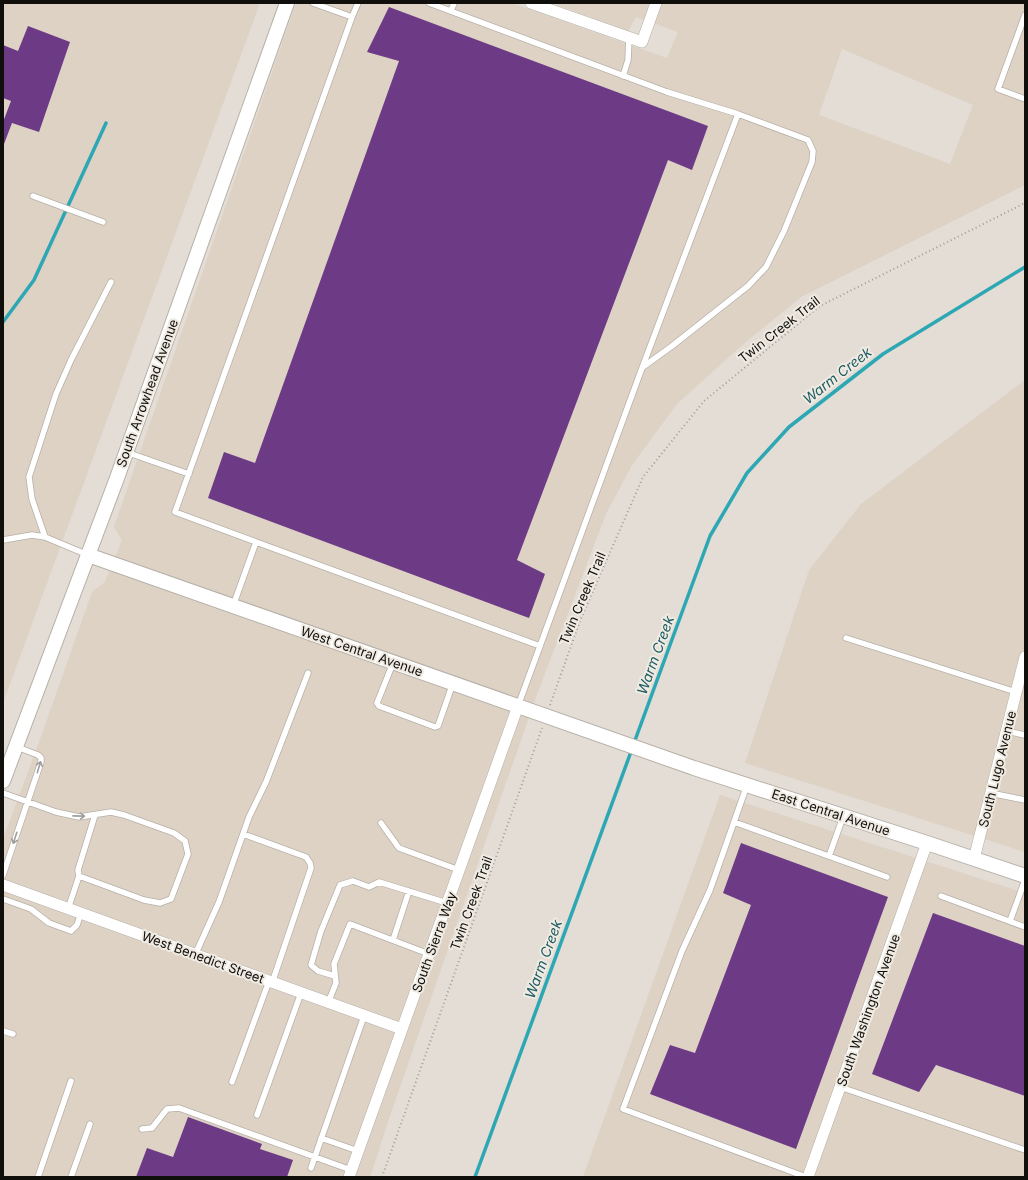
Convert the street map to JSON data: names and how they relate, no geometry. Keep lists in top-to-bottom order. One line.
{"streets":{"street":["South Arrowhead Avenue","West Central Avenue","South Lugo Avenue","East Central Avenue","South Sierra Way","West Benedict Street","South Washington Avenue"],"path":["Twin Creek Trail"]},"crossings":[["Twin Creek Trail","West Central Avenue"],["South Arrowhead Avenue","West Central Avenue"],["West Central Avenue","East Central Avenue"],["West Central Avenue","South Sierra Way"],["South Lugo Avenue","East Central Avenue"],["East Central Avenue","South Washington Avenue"],["South Sierra Way","West Benedict Street"]],"water":["Warm Creek"]}
